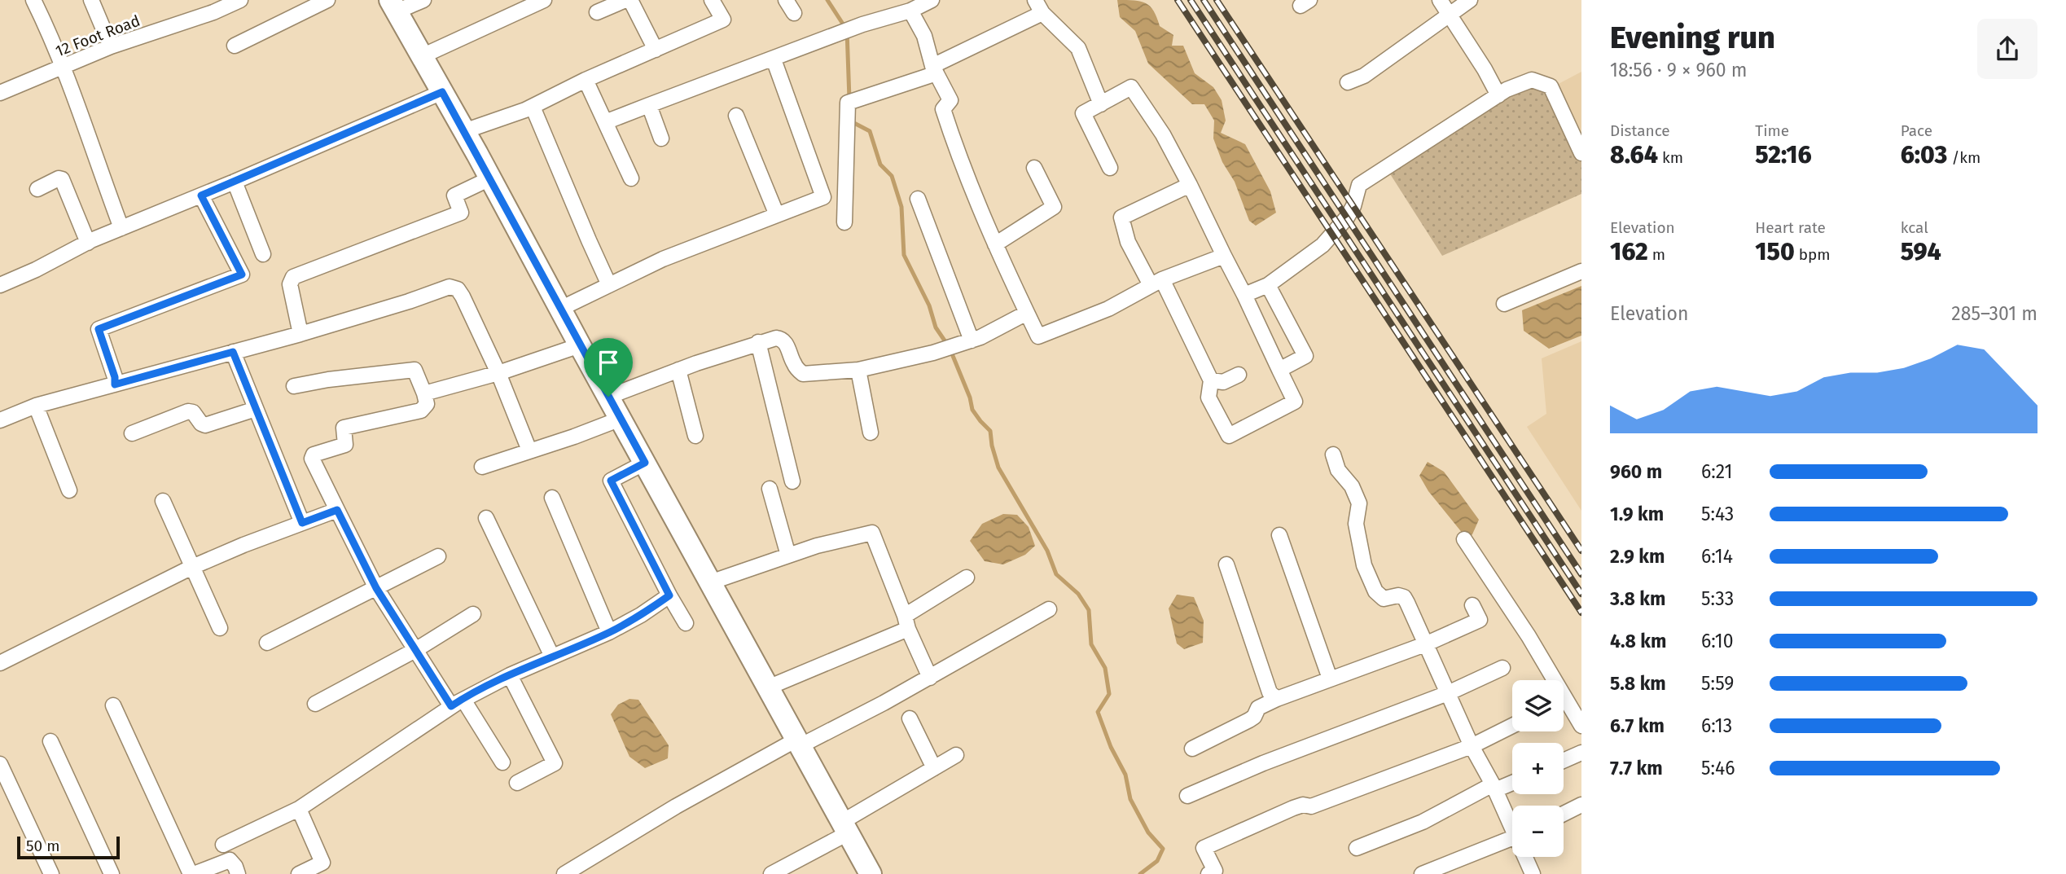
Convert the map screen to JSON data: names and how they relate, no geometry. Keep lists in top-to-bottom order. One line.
{"streets":{"street":["12 Foot Road"]},"scale_bar":"50 m","page":{"heading":["Evening run","18:56 · 9 × 960 m"],"stats":[["Distance","8.64 km"],["Time","52:16"],["Pace","6:03 /km"],["Elevation","162 m"],["Heart rate","150 bpm"],["kcal","594"]],"chart":["Elevation","285–301 m"],"list":[{"name":"960 m","note":"6:21"},{"name":"1.9 km","note":"5:43"},{"name":"2.9 km","note":"6:14"},{"name":"3.8 km","note":"5:33"},{"name":"4.8 km","note":"6:10"},{"name":"5.8 km","note":"5:59"},{"name":"6.7 km","note":"6:13"},{"name":"7.7 km","note":"5:46"}],"map_buttons":["+","−"],"scale":"50 m"}}
